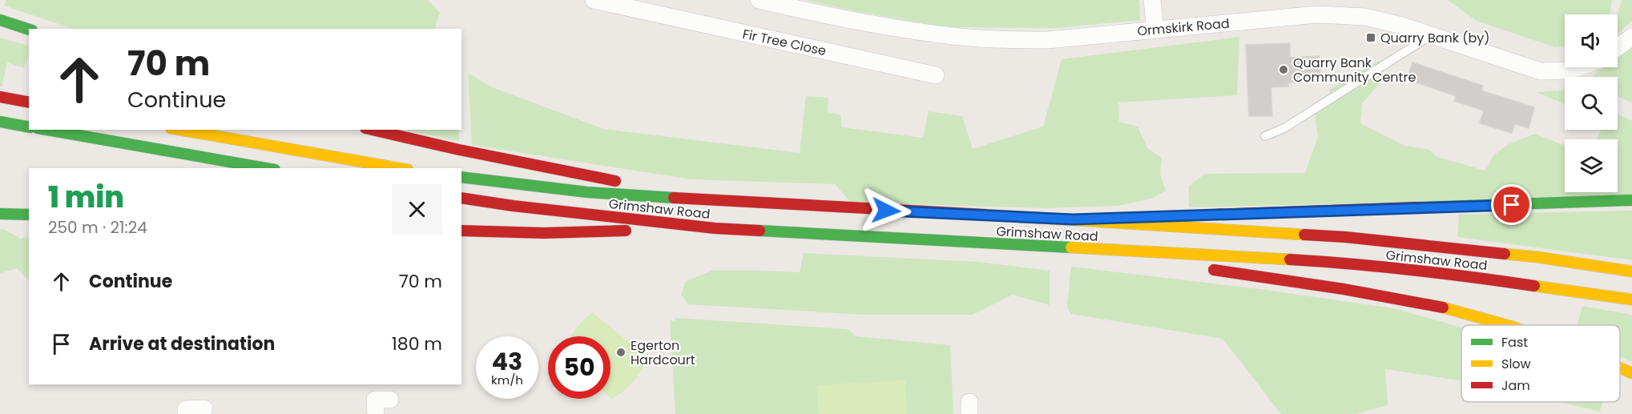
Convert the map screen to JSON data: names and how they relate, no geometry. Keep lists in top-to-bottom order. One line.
{"streets":{"main road":["Grimshaw Road"],"street":["Ormskirk Road","Fir Tree Close"]},"places":{"transit":["Quarry Bank (by)"],"other":["Quarry Bank Community Centre","Egerton Hardcourt"]},"legend":["Fast","Slow","Jam"],"page":{"turn":["70 m","Continue"],"heading":["1 min","250 m · 21:24"],"list":[{"name":"Continue","value":"70 m"},{"name":"Arrive at destination","value":"180 m"}],"speed":"43 km/h","limit":"50"}}
